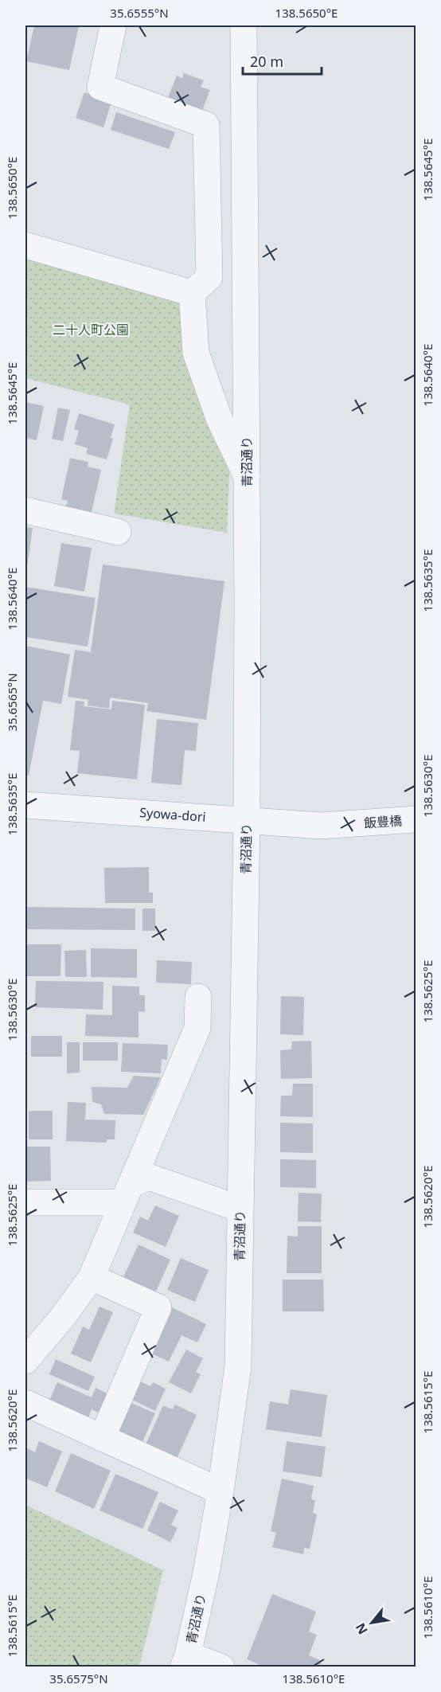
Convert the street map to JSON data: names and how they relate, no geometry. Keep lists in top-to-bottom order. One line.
{"streets":{"street":["青沼通り","Syowa-dori","飯豊橋"]},"crossings":[["青沼通り","Syowa-dori"],["Syowa-dori","飯豊橋"]],"parks":["二十人町公園"],"scale_bar":"20 m","north":"bottom left","coordinates":["35.6555°N","138.5650°E","138.5645°E","138.5640°E","138.5635°E","35.6565°N","138.5630°E","138.5625°E","138.5620°E","138.5615°E","138.5610°E","35.6575°N"]}
